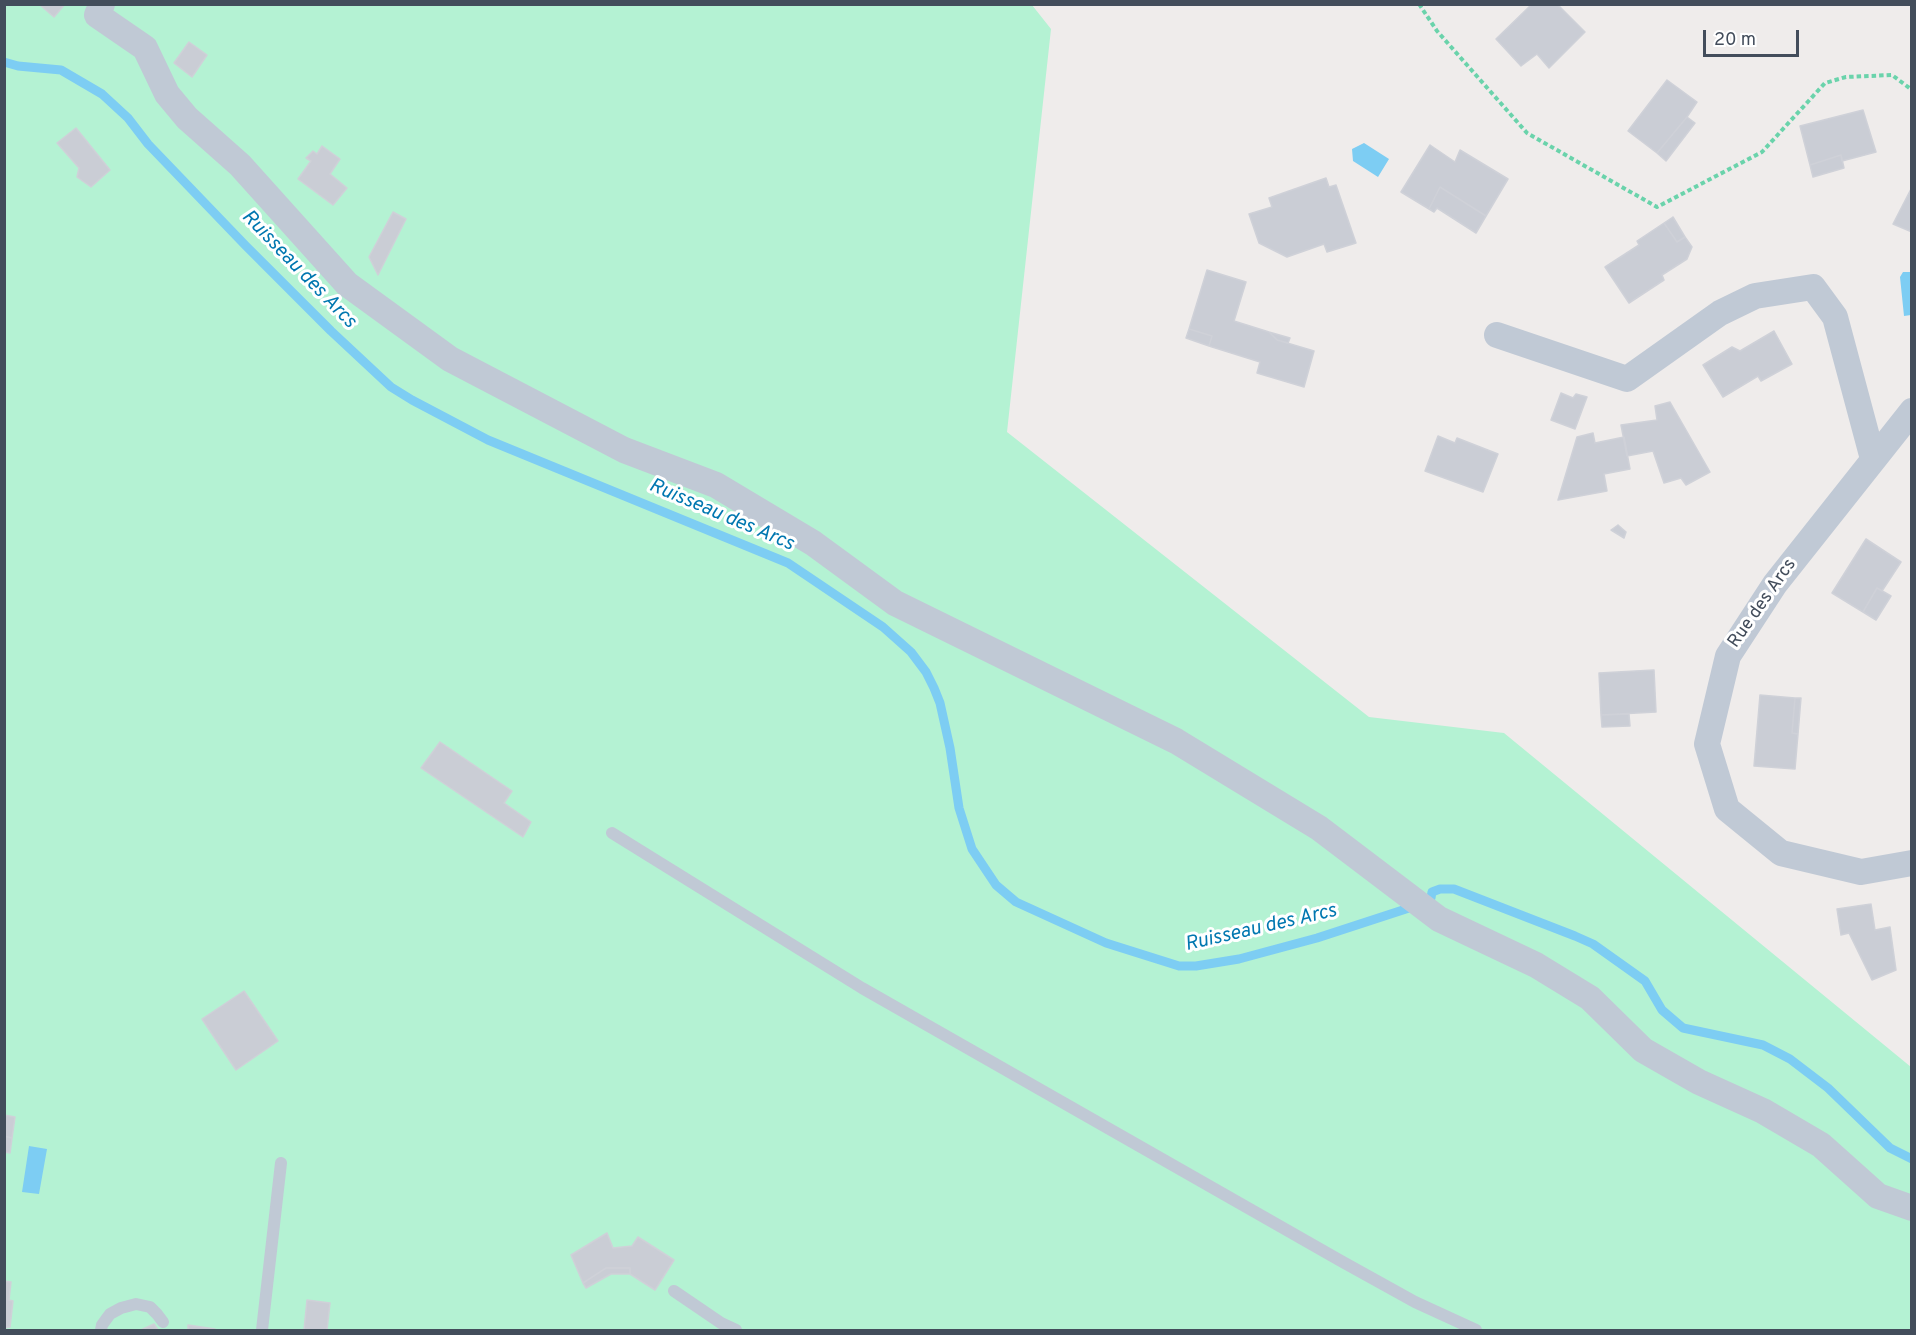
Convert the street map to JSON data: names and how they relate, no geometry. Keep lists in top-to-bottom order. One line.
{"streets":{"street":["Rue des Arcs"]},"water":["Ruisseau des Arcs"],"scale_bar":"20 m"}
